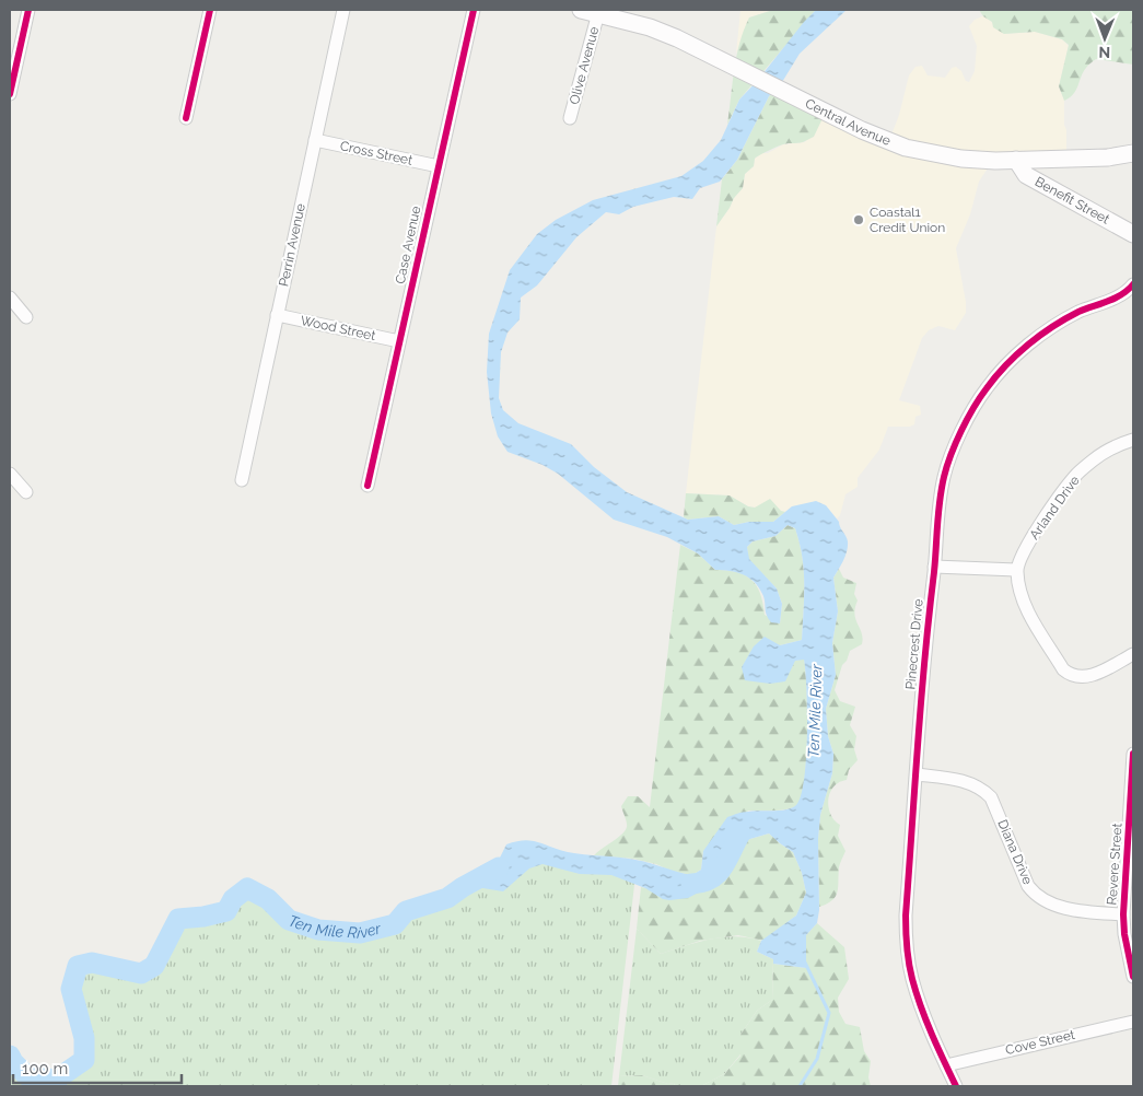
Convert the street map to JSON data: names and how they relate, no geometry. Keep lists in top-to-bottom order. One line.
{"streets":{"main road":["Central Avenue","Benefit Street"],"street":["Olive Avenue","Cross Street","Perrin Avenue","Case Avenue","Wood Street","Arland Drive","Pinecrest Drive","Diana Drive","Revere Street","Cove Street"]},"crossings":[["Olive Avenue","Central Avenue"],["Central Avenue","Benefit Street"],["Cross Street","Perrin Avenue"],["Cross Street","Case Avenue"],["Perrin Avenue","Wood Street"],["Case Avenue","Wood Street"],["Pinecrest Drive","Diana Drive"],["Pinecrest Drive","Cove Street"],["Diana Drive","Revere Street"]],"water":["Ten Mile River"],"places":["Coastal1 Credit Union"],"scale_bar":"100 m","north":"bottom"}
